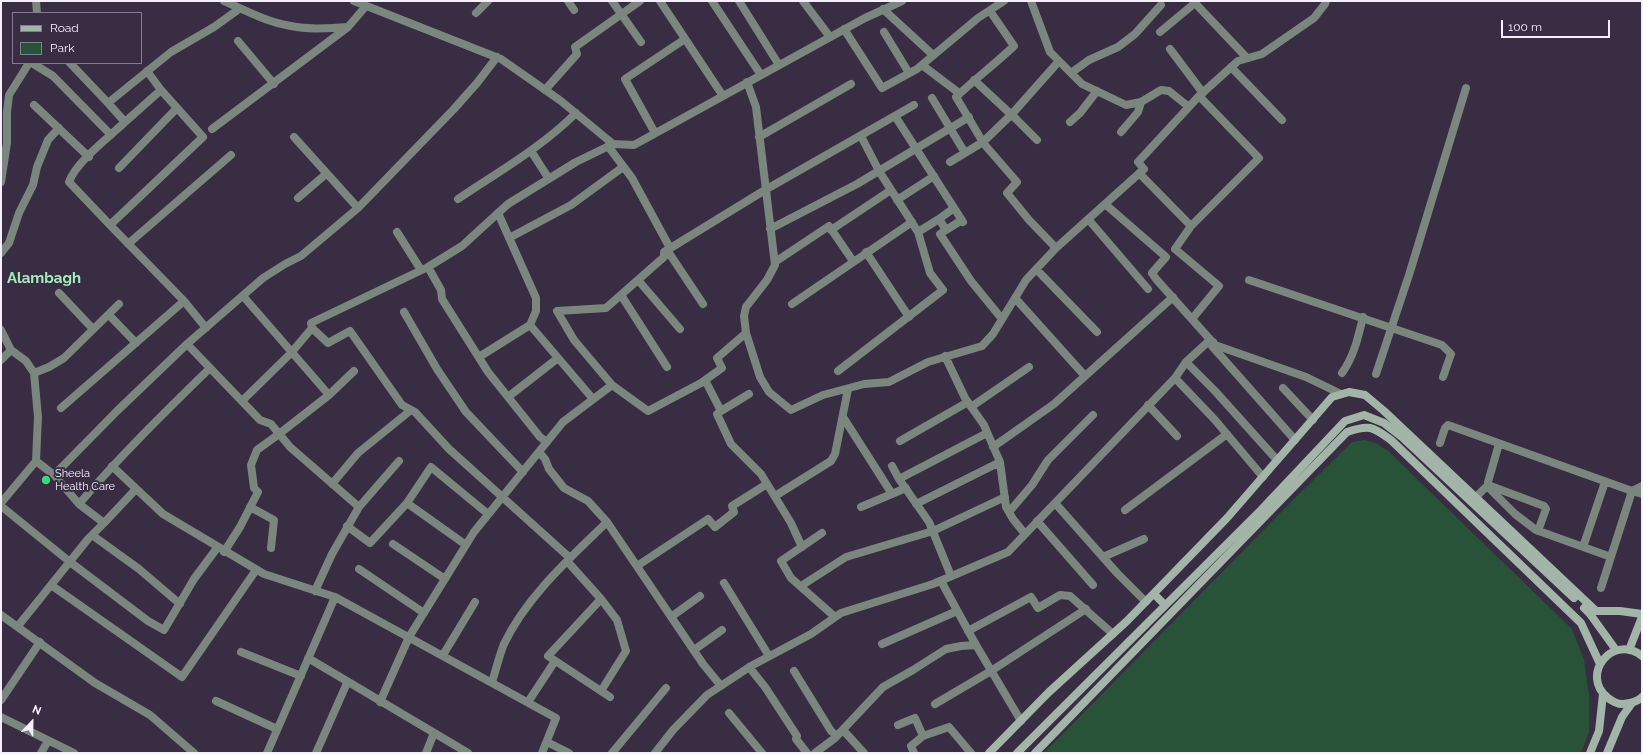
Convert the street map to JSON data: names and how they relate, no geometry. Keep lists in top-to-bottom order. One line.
{"districts":["Alambagh"],"places":["Sheela Health Care"],"legend":["Road","Park"],"scale_bar":"100 m","north":"top"}
